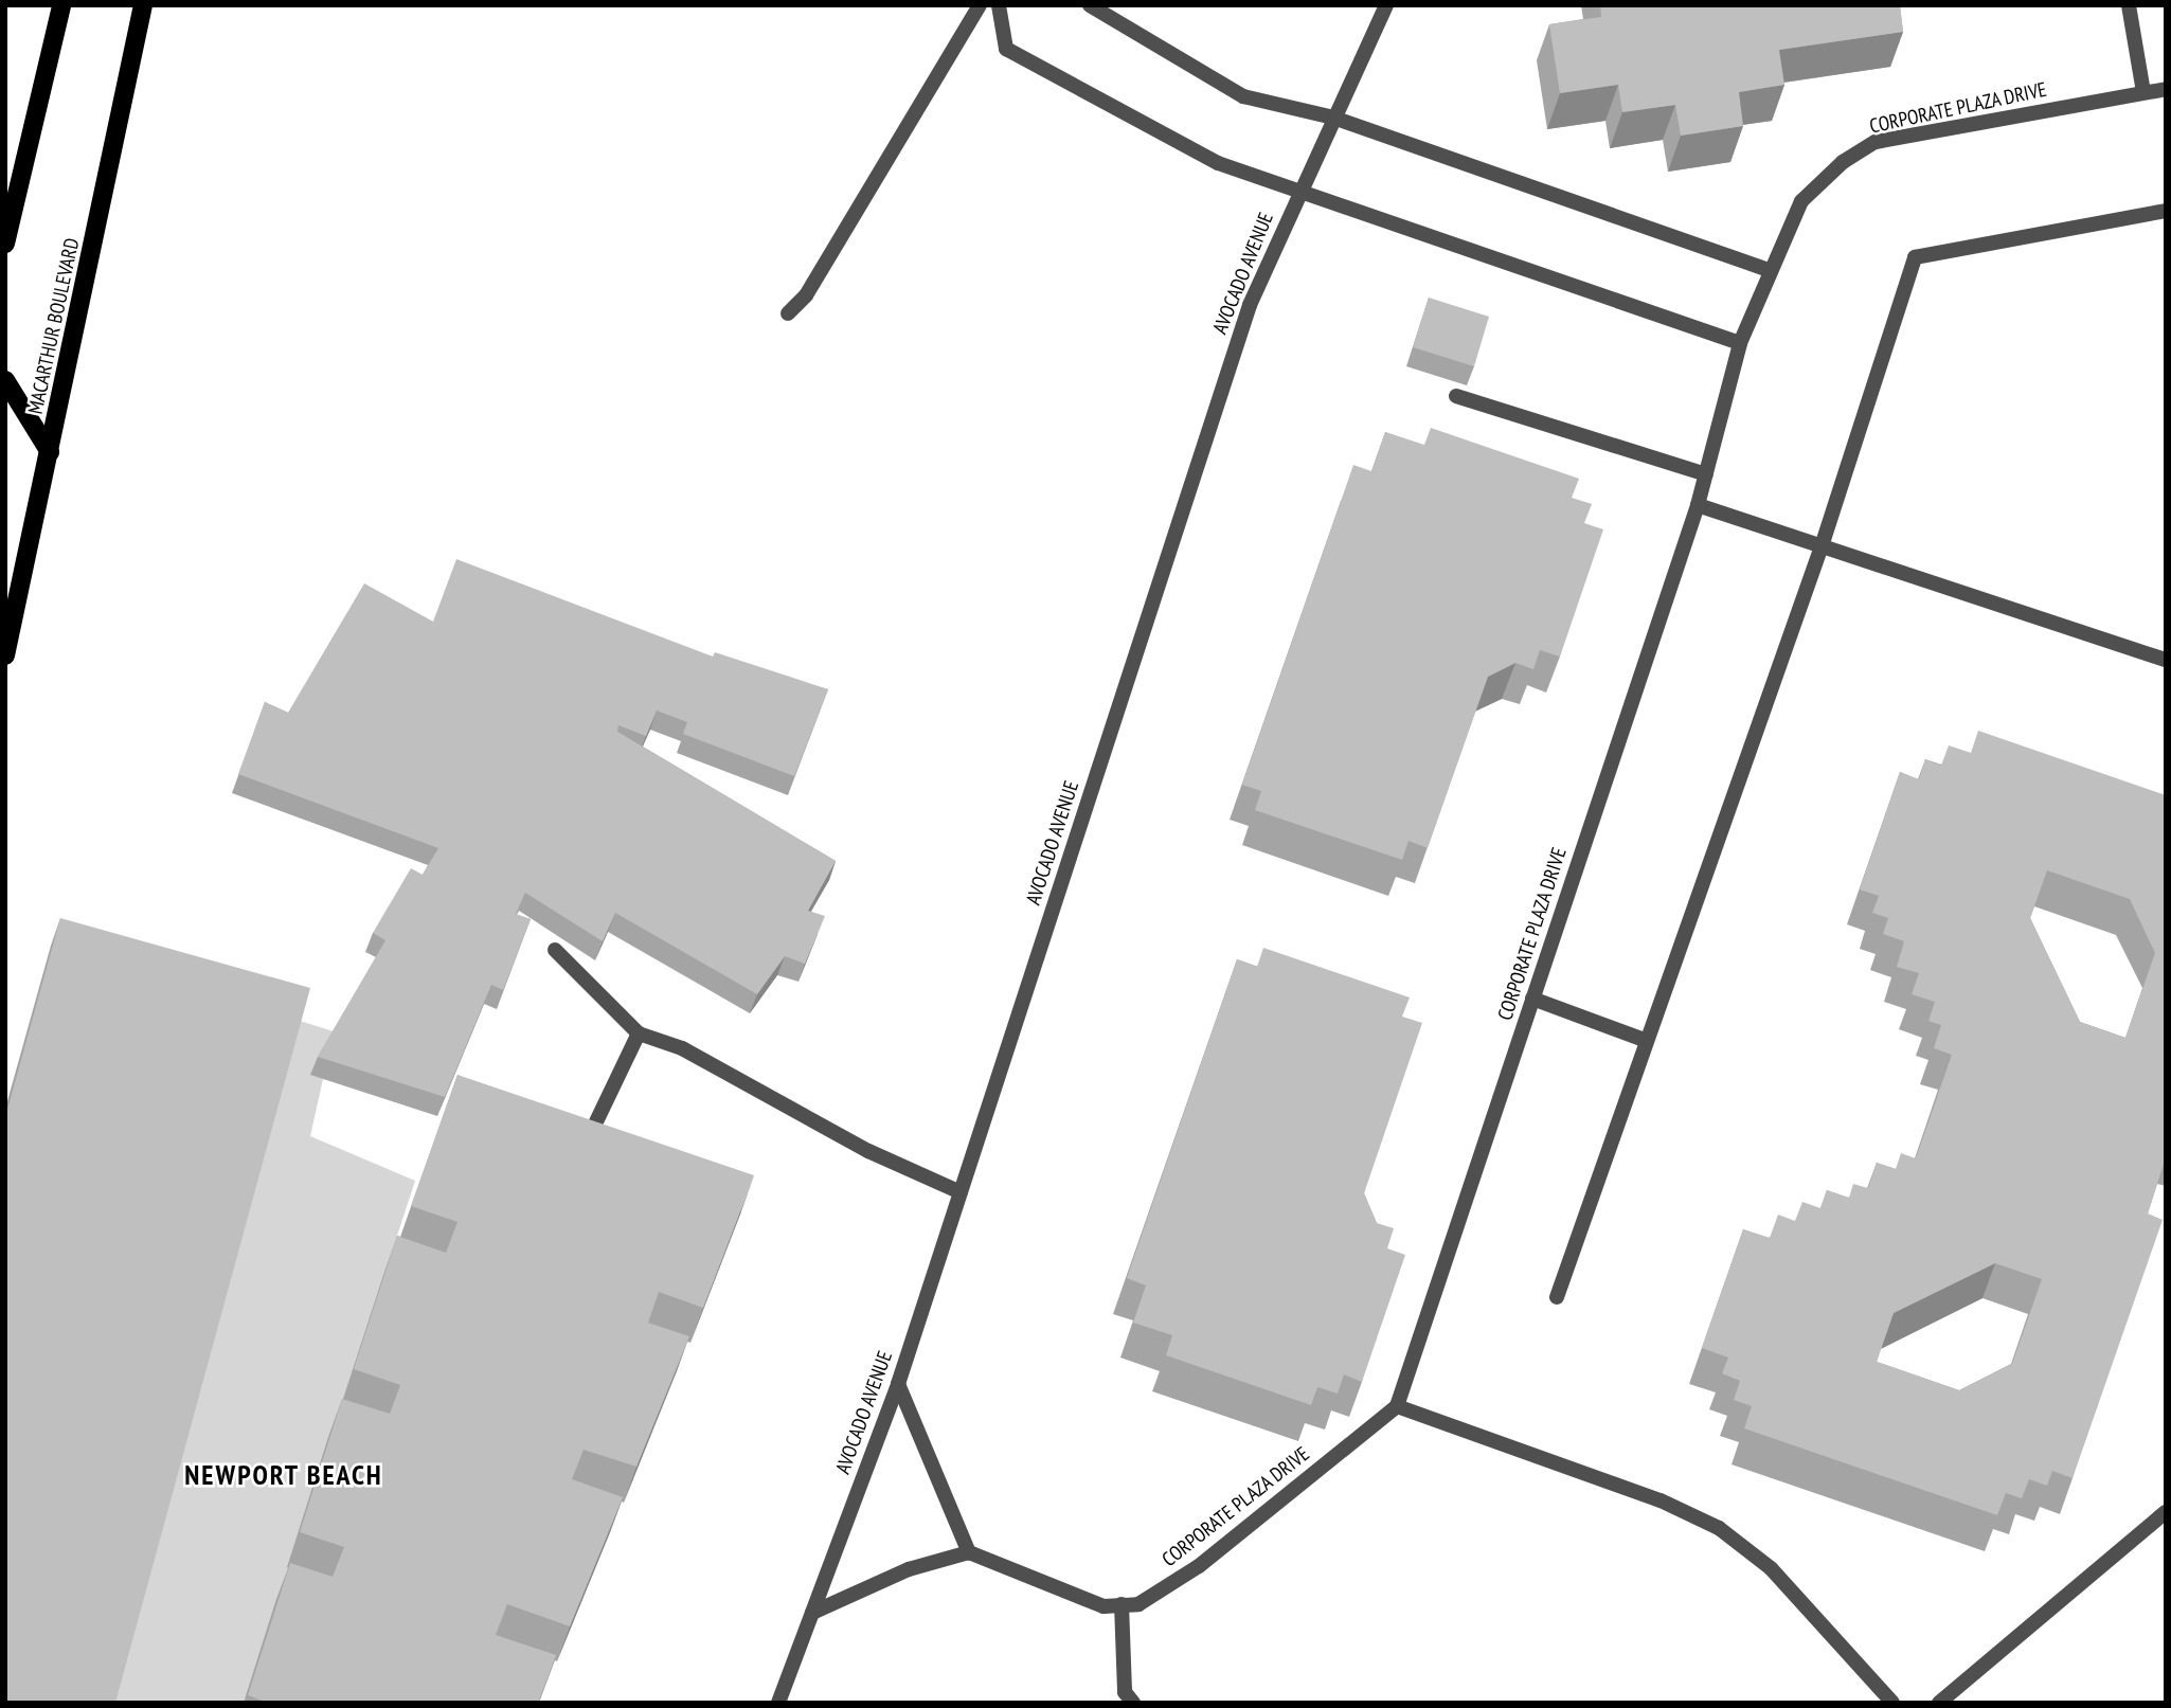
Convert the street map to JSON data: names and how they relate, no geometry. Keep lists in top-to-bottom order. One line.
{"streets":{"main road":["MACARTHUR BOULEVARD"],"street":["CORPORATE PLAZA DRIVE","AVOCADO AVENUE"]},"districts":["NEWPORT BEACH"]}
